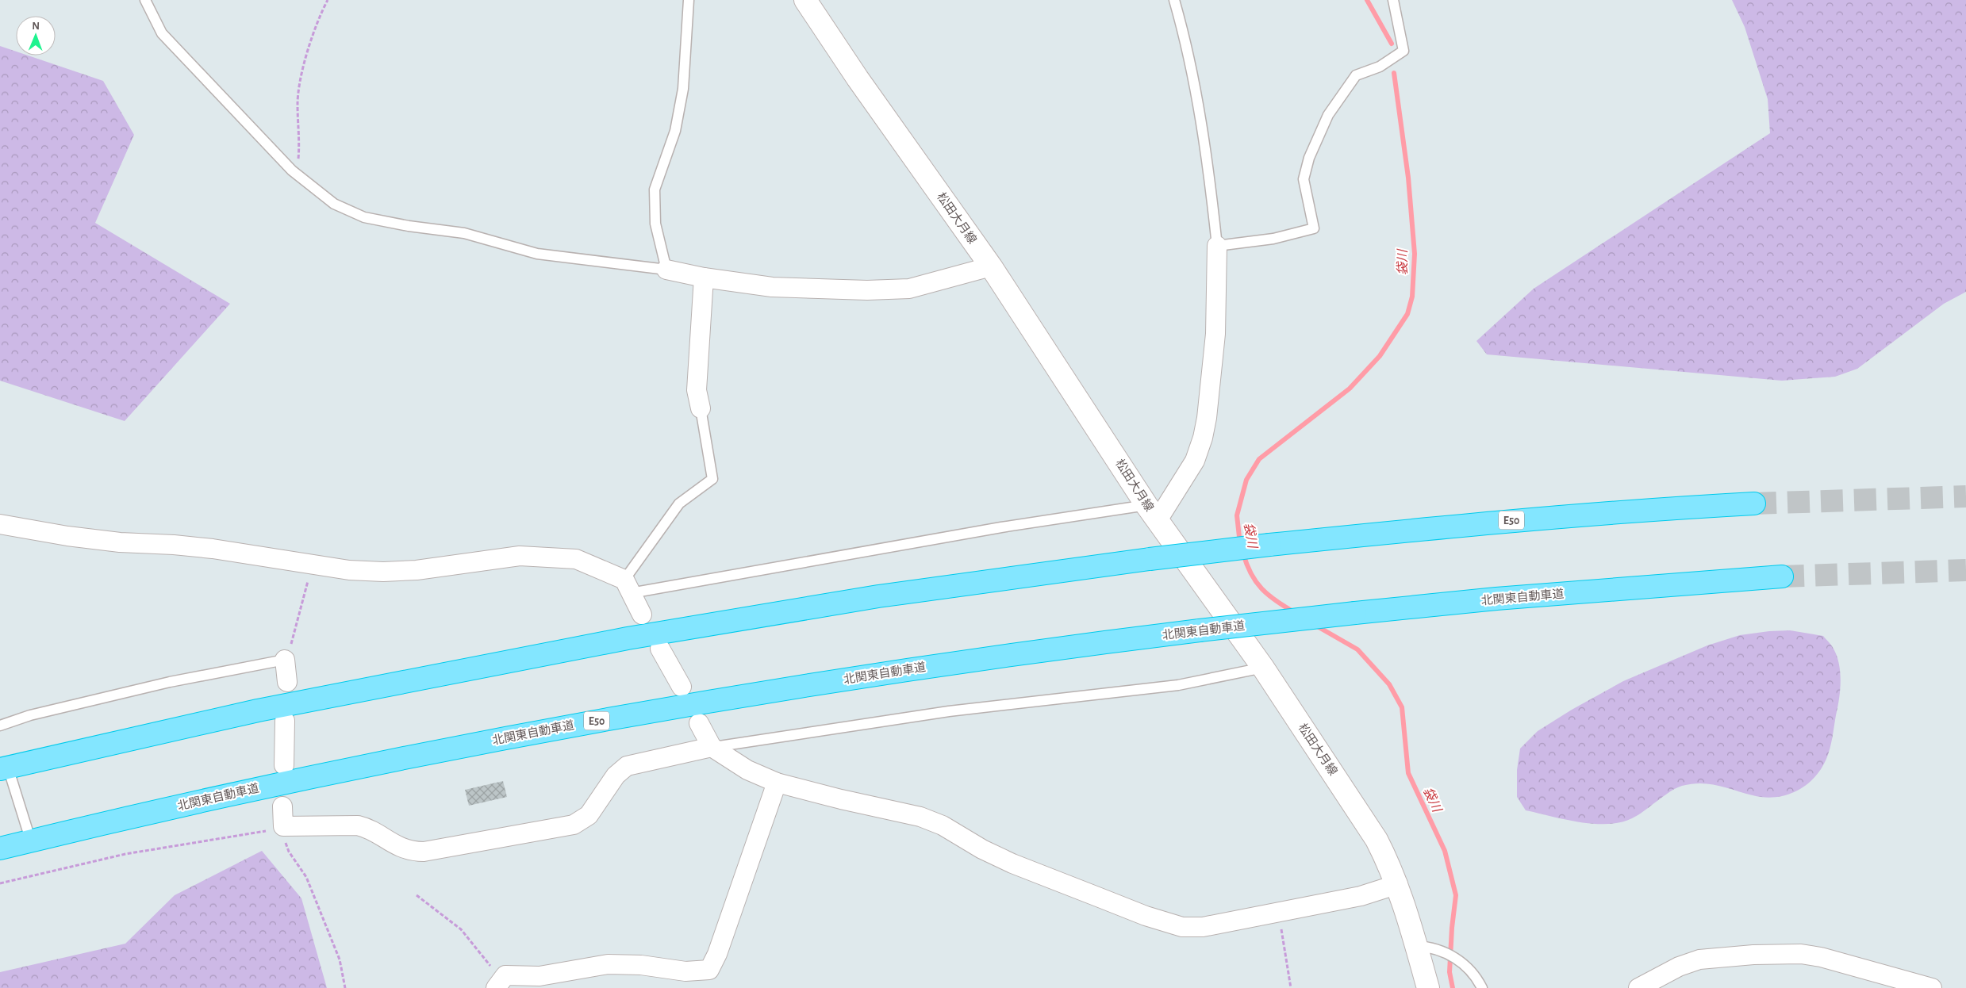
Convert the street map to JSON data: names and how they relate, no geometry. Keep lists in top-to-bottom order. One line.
{"streets":{"highway":["E50","北関東自動車道"],"main road":["松田大月線"]},"water":["袋川"],"north":"top"}
